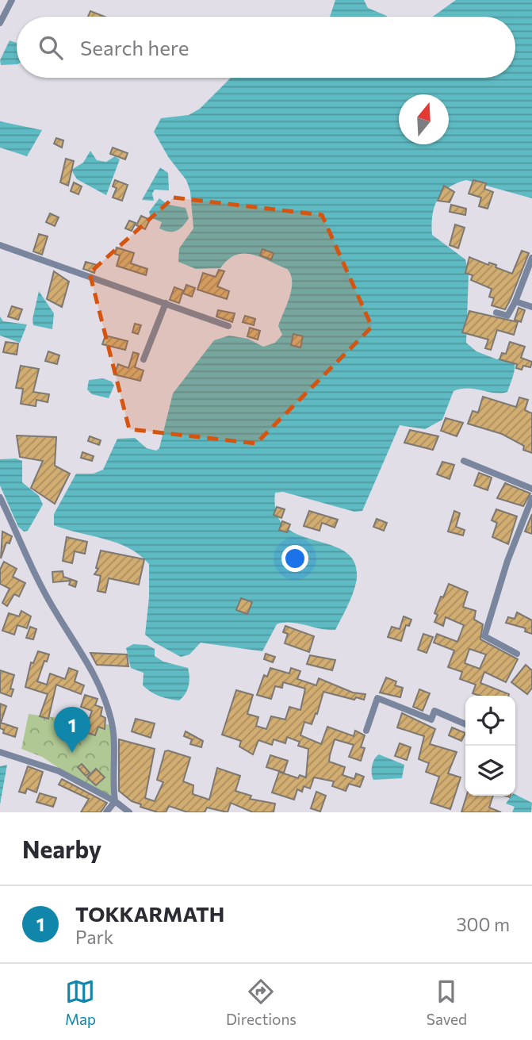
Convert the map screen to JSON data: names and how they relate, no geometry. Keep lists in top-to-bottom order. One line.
{"north":"top","page":{"search":"Search here","pins":"1","heading":"Nearby","list":[{"mark":"1","name":"TOKKARMATH","note":"Park","value":"300 m"}],"nav":["Map","Directions","Saved"]}}
